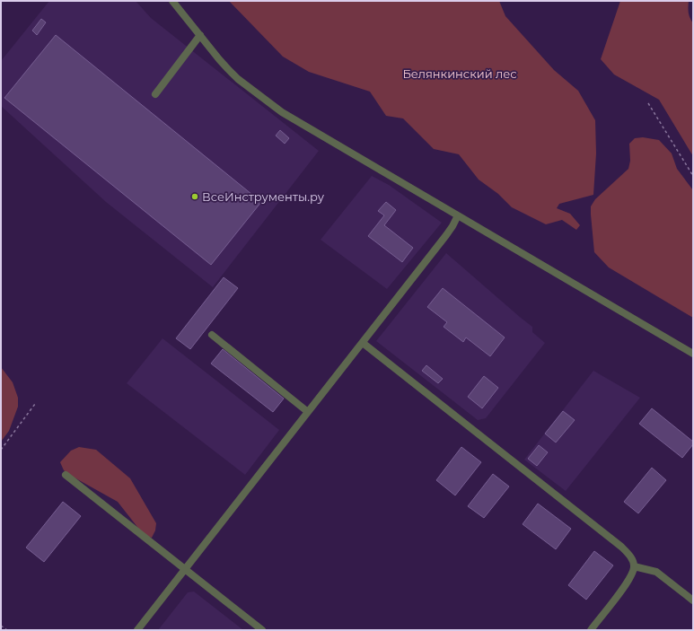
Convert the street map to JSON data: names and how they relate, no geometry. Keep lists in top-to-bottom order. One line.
{"parks":["Белянкинский лес"],"places":["ВсеИнструменты.ру"]}
